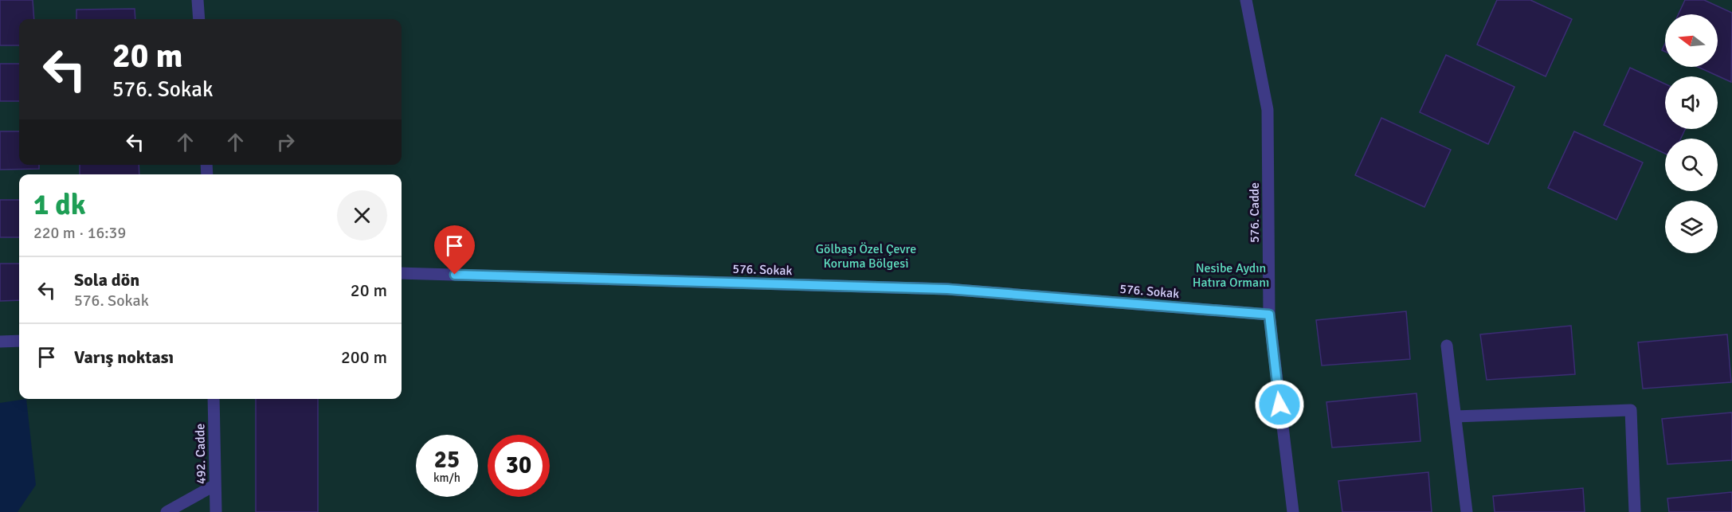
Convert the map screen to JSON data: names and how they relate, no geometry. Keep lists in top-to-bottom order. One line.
{"streets":{"street":["576. Cadde","576. Sokak","492. Cadde"]},"crossings":[["576. Cadde","576. Sokak"]],"parks":["Gölbaşı Özel Çevre Koruma Bölgesi","Nesibe Aydın Hatıra Ormanı"],"north":"left","page":{"turn":["20 m","576. Sokak"],"heading":["1 dk","220 m · 16:39"],"list":[{"name":"Sola dön","note":"576. Sokak","value":"20 m"},{"name":"Varış noktası","value":"200 m"}],"speed":"25 km/h","limit":"30"}}
